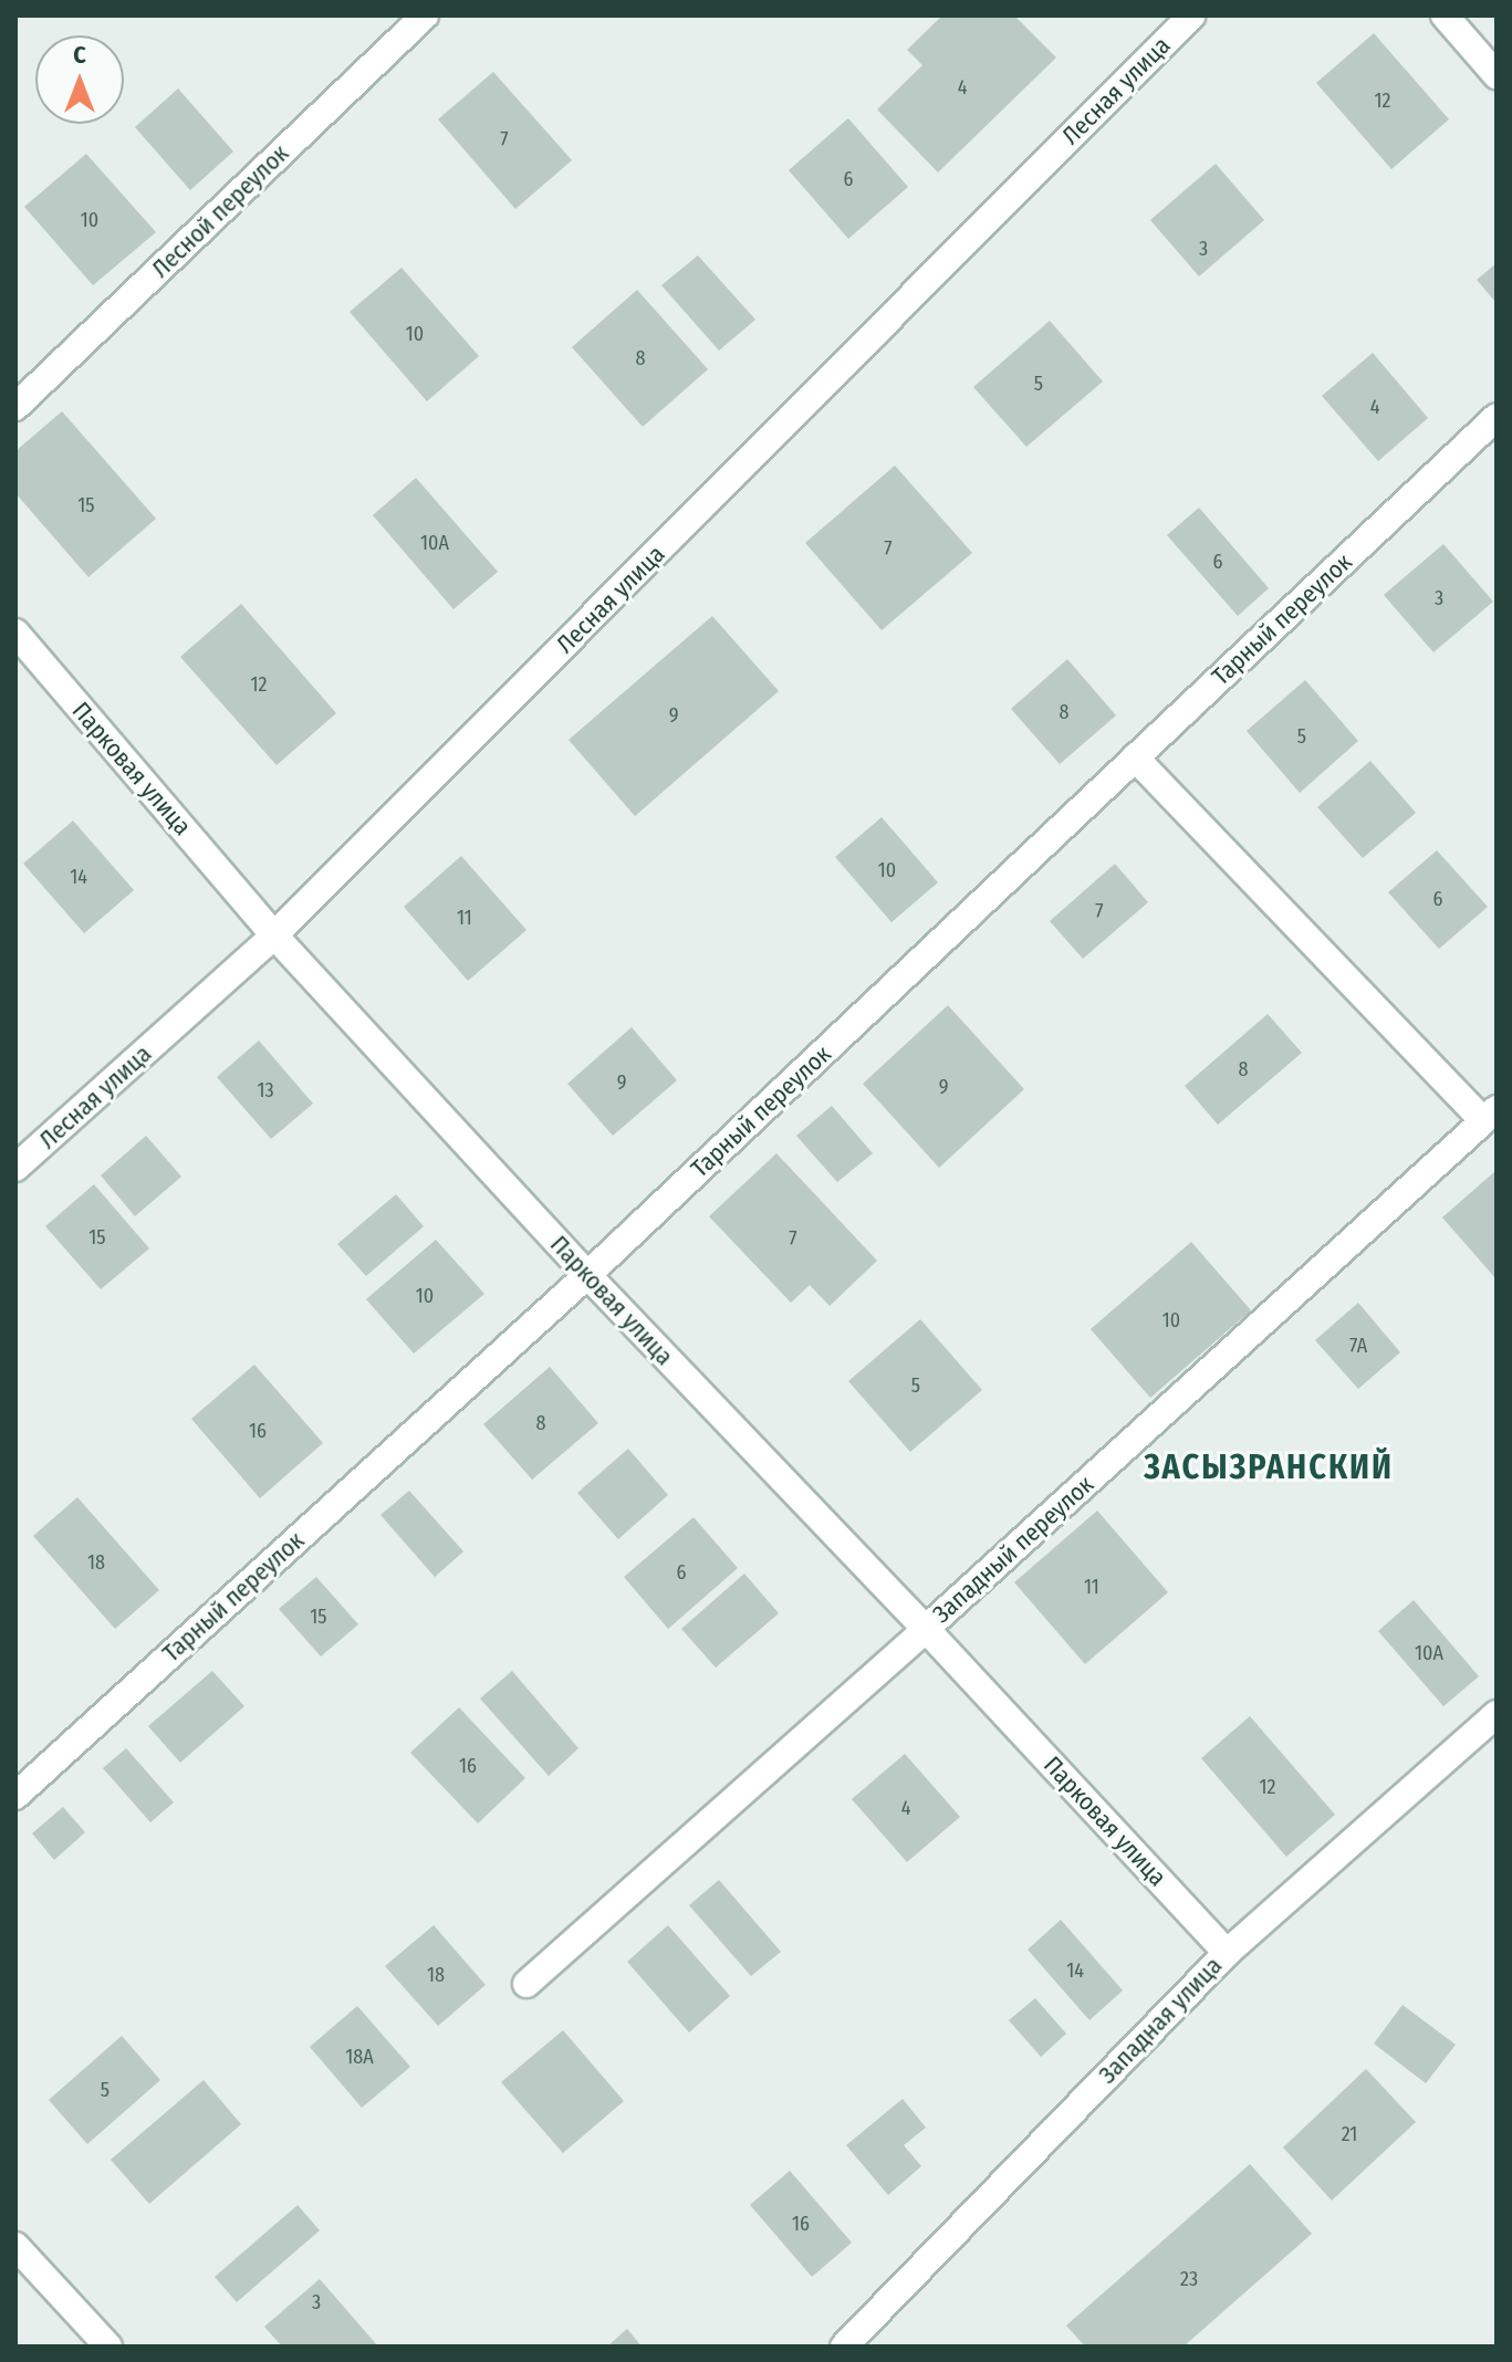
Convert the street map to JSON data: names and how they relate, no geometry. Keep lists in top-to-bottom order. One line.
{"streets":{"street":["Лесная улица","Лесной переулок","Тарный переулок","Парковая улица","Западный переулок","Западная улица"]},"crossings":[["Лесная улица","Парковая улица"],["Тарный переулок","Парковая улица"],["Парковая улица","Западный переулок"],["Парковая улица","Западная улица"]],"districts":["ЗАСЫЗРАНСКИЙ"],"house_numbers":["4","12","7","6","10","3","10","8","5","4","15","10А","7","6","3","12","8","9","5","10","14","6","7","11","8","9","9","13","15","7","10","10","7А","5","8","16","18","6","11","15","10А","16","12","4","14","18","18А","5","21","16","23","3"],"north":"top"}
